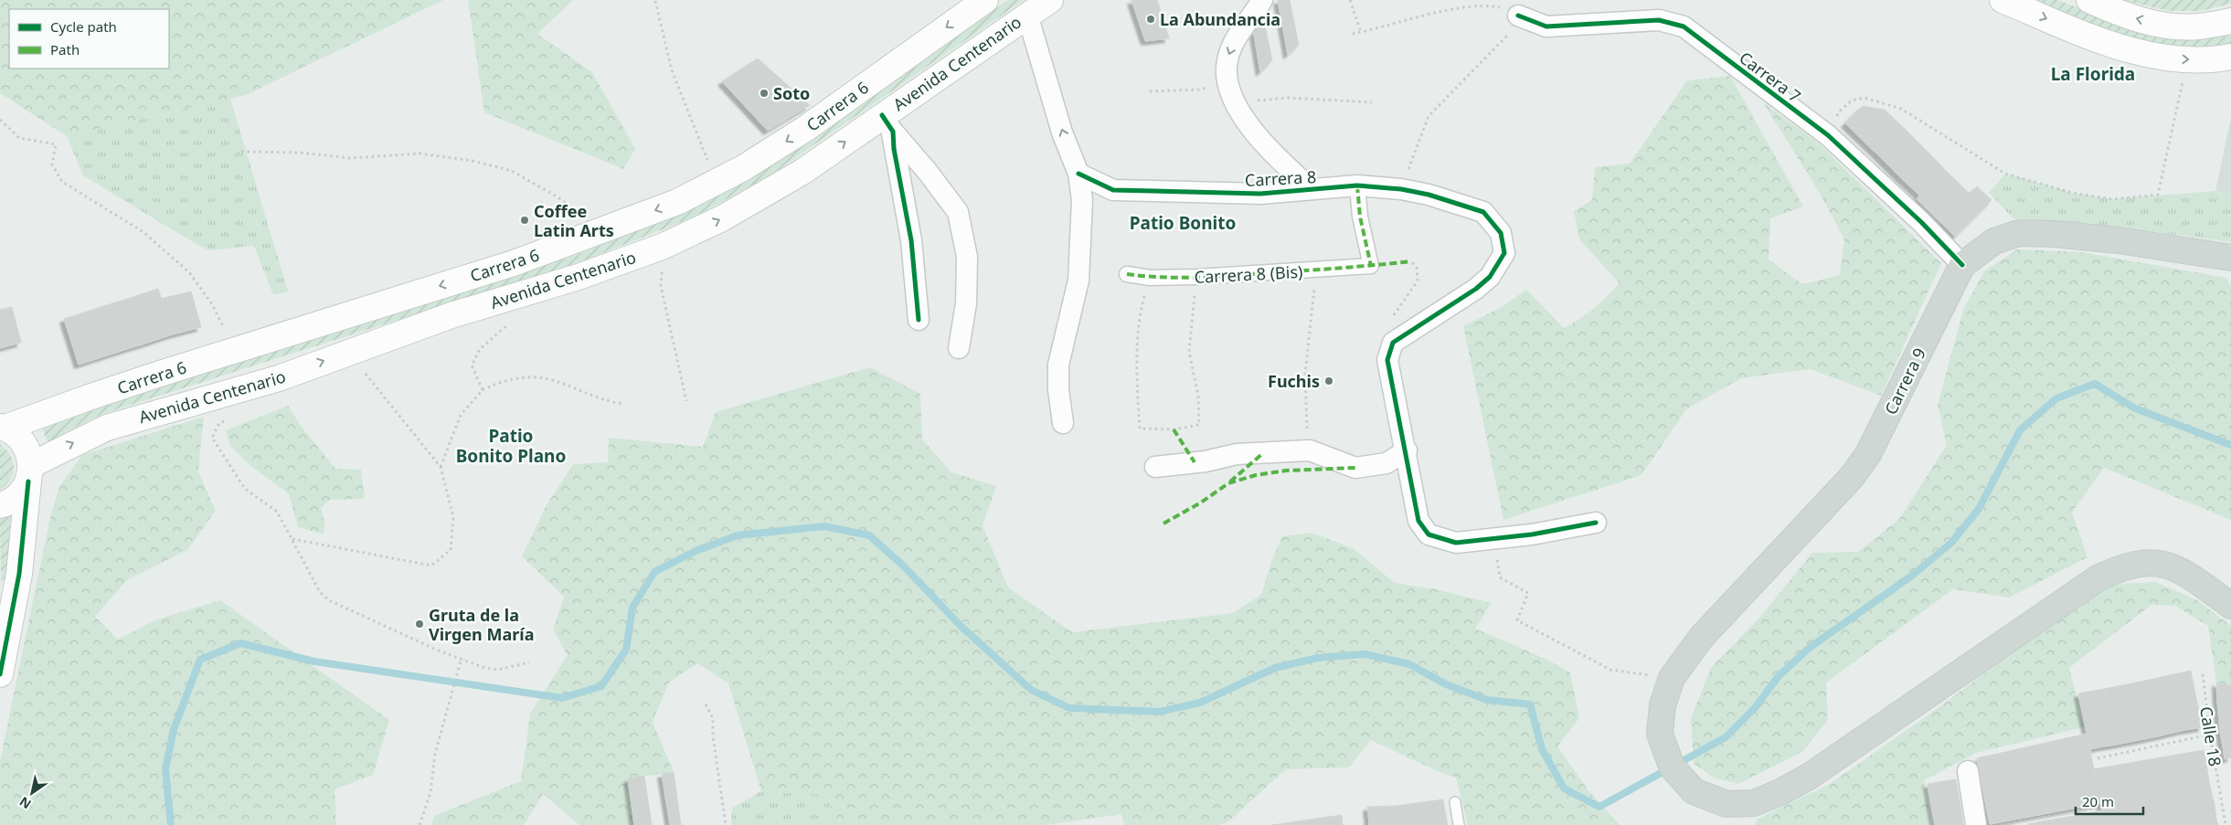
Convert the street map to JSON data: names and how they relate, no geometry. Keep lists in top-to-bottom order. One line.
{"streets":{"main road":["Avenida Centenario","Carrera 6","Carrera 9"],"street":["Carrera 7","Carrera 8","Carrera 8 (Bis)"],"path":["Calle 18"]},"crossings":[["Carrera 7","Carrera 9"],["Carrera 8","Carrera 8 (Bis)"]],"one_way":["Avenida Centenario","Carrera 6"],"districts":["La Florida","Patio Bonito","Patio Bonito Plano"],"places":["La Abundancia","Soto","Coffee Latin Arts","Fuchis","Gruta de la Virgen María"],"legend":["Cycle path","Path"],"scale_bar":"20 m","north":"bottom left"}
